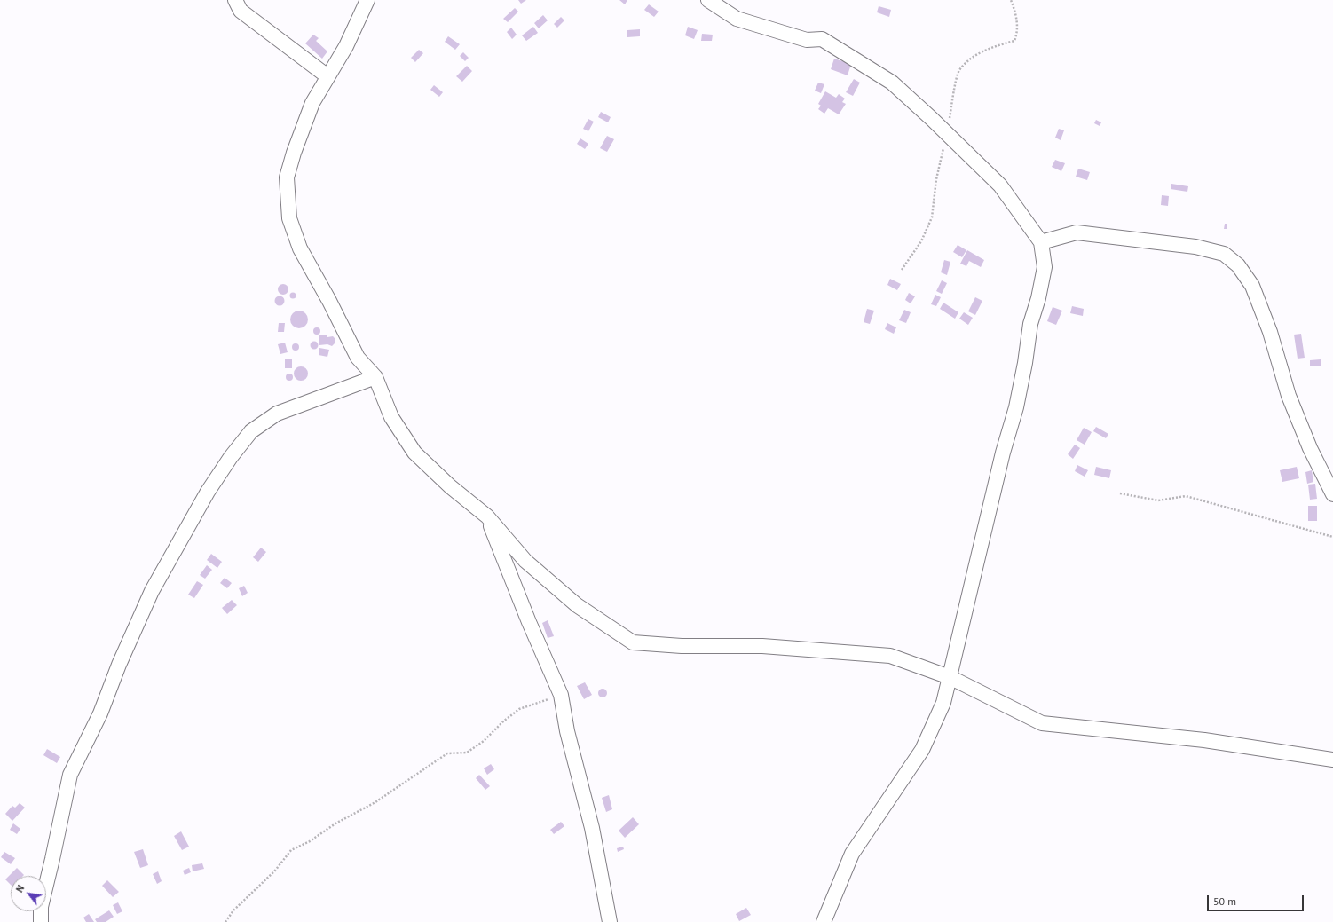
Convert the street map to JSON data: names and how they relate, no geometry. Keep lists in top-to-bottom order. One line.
{"scale_bar":"50 m","north":"top left"}
